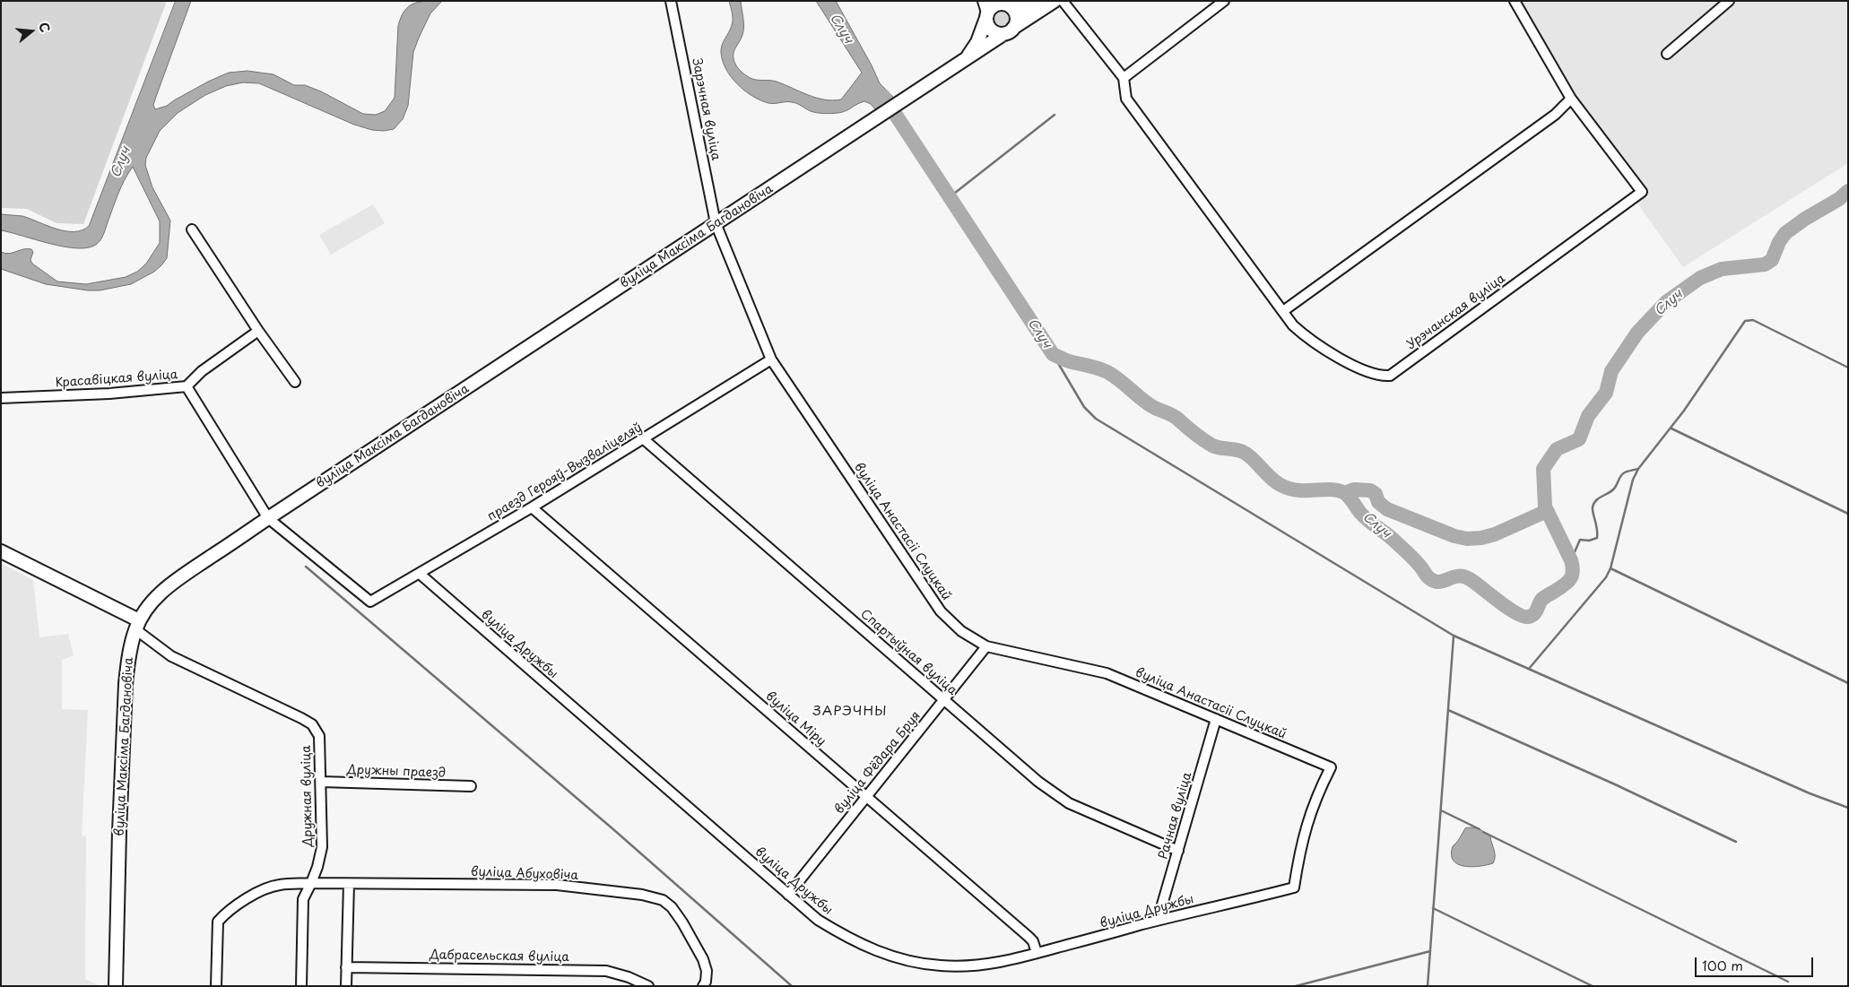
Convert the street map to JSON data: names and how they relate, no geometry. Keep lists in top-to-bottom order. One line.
{"streets":{"main road":["вуліца Максіма Багдановіча"],"street":["Зарэчная вуліца","Урэчанская вуліца","Красавіцкая вуліца","праезд Герояў-Вызваліцеляў","вуліца Анастасіі Слуцкай","вуліца Дружбы","Спартыўная вуліца","вуліца Міру","вуліца Фёдара Бруя","Дружны праезд","Дружная вуліца","Рачная вуліца","вуліца Абуховіча","Дабрасельская вуліца"]},"crossings":[["Зарэчная вуліца","вуліца Максіма Багдановіча"],["Зарэчная вуліца","праезд Герояў-Вызваліцеляў"],["Зарэчная вуліца","вуліца Анастасіі Слуцкай"],["вуліца Максіма Багдановіча","Красавіцкая вуліца"],["вуліца Максіма Багдановіча","Дружная вуліца"],["Красавіцкая вуліца","праезд Герояў-Вызваліцеляў"],["праезд Герояў-Вызваліцеляў","вуліца Анастасіі Слуцкай"],["праезд Герояў-Вызваліцеляў","вуліца Дружбы"],["праезд Герояў-Вызваліцеляў","Спартыўная вуліца"],["праезд Герояў-Вызваліцеляў","вуліца Міру"],["вуліца Анастасіі Слуцкай","вуліца Дружбы"],["вуліца Анастасіі Слуцкай","вуліца Фёдара Бруя"],["вуліца Анастасіі Слуцкай","Рачная вуліца"],["вуліца Дружбы","вуліца Міру"],["вуліца Дружбы","вуліца Фёдара Бруя"],["вуліца Дружбы","Рачная вуліца"],["Спартыўная вуліца","вуліца Фёдара Бруя"],["Спартыўная вуліца","Рачная вуліца"],["вуліца Міру","вуліца Фёдара Бруя"],["Дружны праезд","Дружная вуліца"],["Дружная вуліца","вуліца Абуховіча"]],"districts":["ЗАРЭЧНЫ"],"water":["Случ"],"scale_bar":"100 m","north":"right"}
